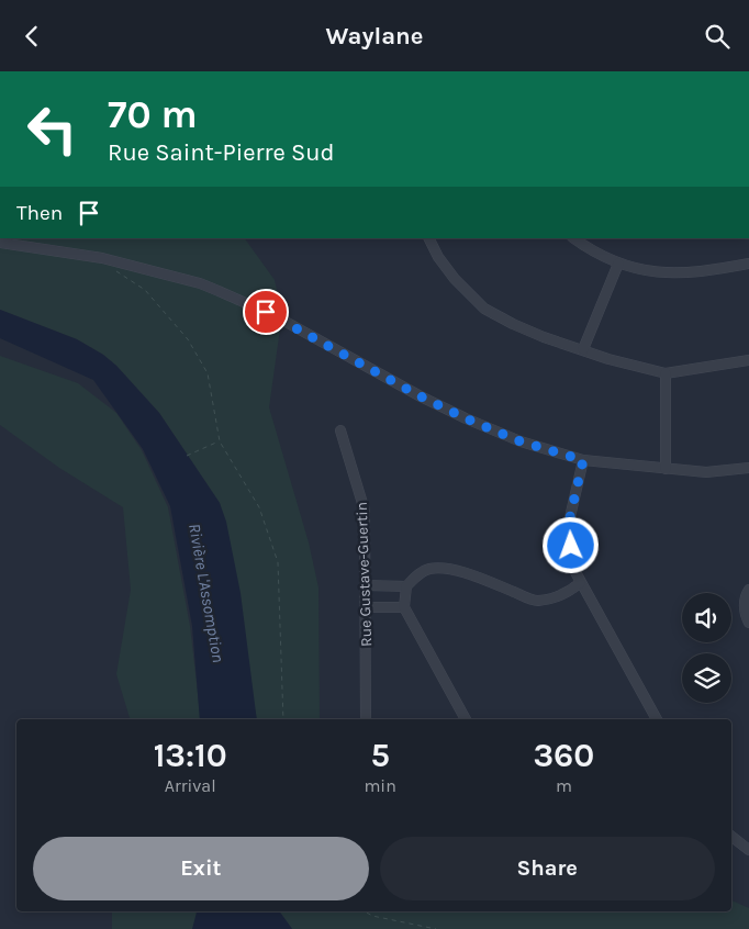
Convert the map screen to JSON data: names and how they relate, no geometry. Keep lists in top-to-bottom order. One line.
{"streets":{"street":["Rue Gustave-Guertin"]},"water":["Rivière L'Assomption"],"page":{"header":"Waylane","turn":["70 m","Rue Saint-Pierre Sud"],"then":"Then","eta":["13:10","Arrival","5","min","360","m"],"buttons":["Exit","Share"]}}
